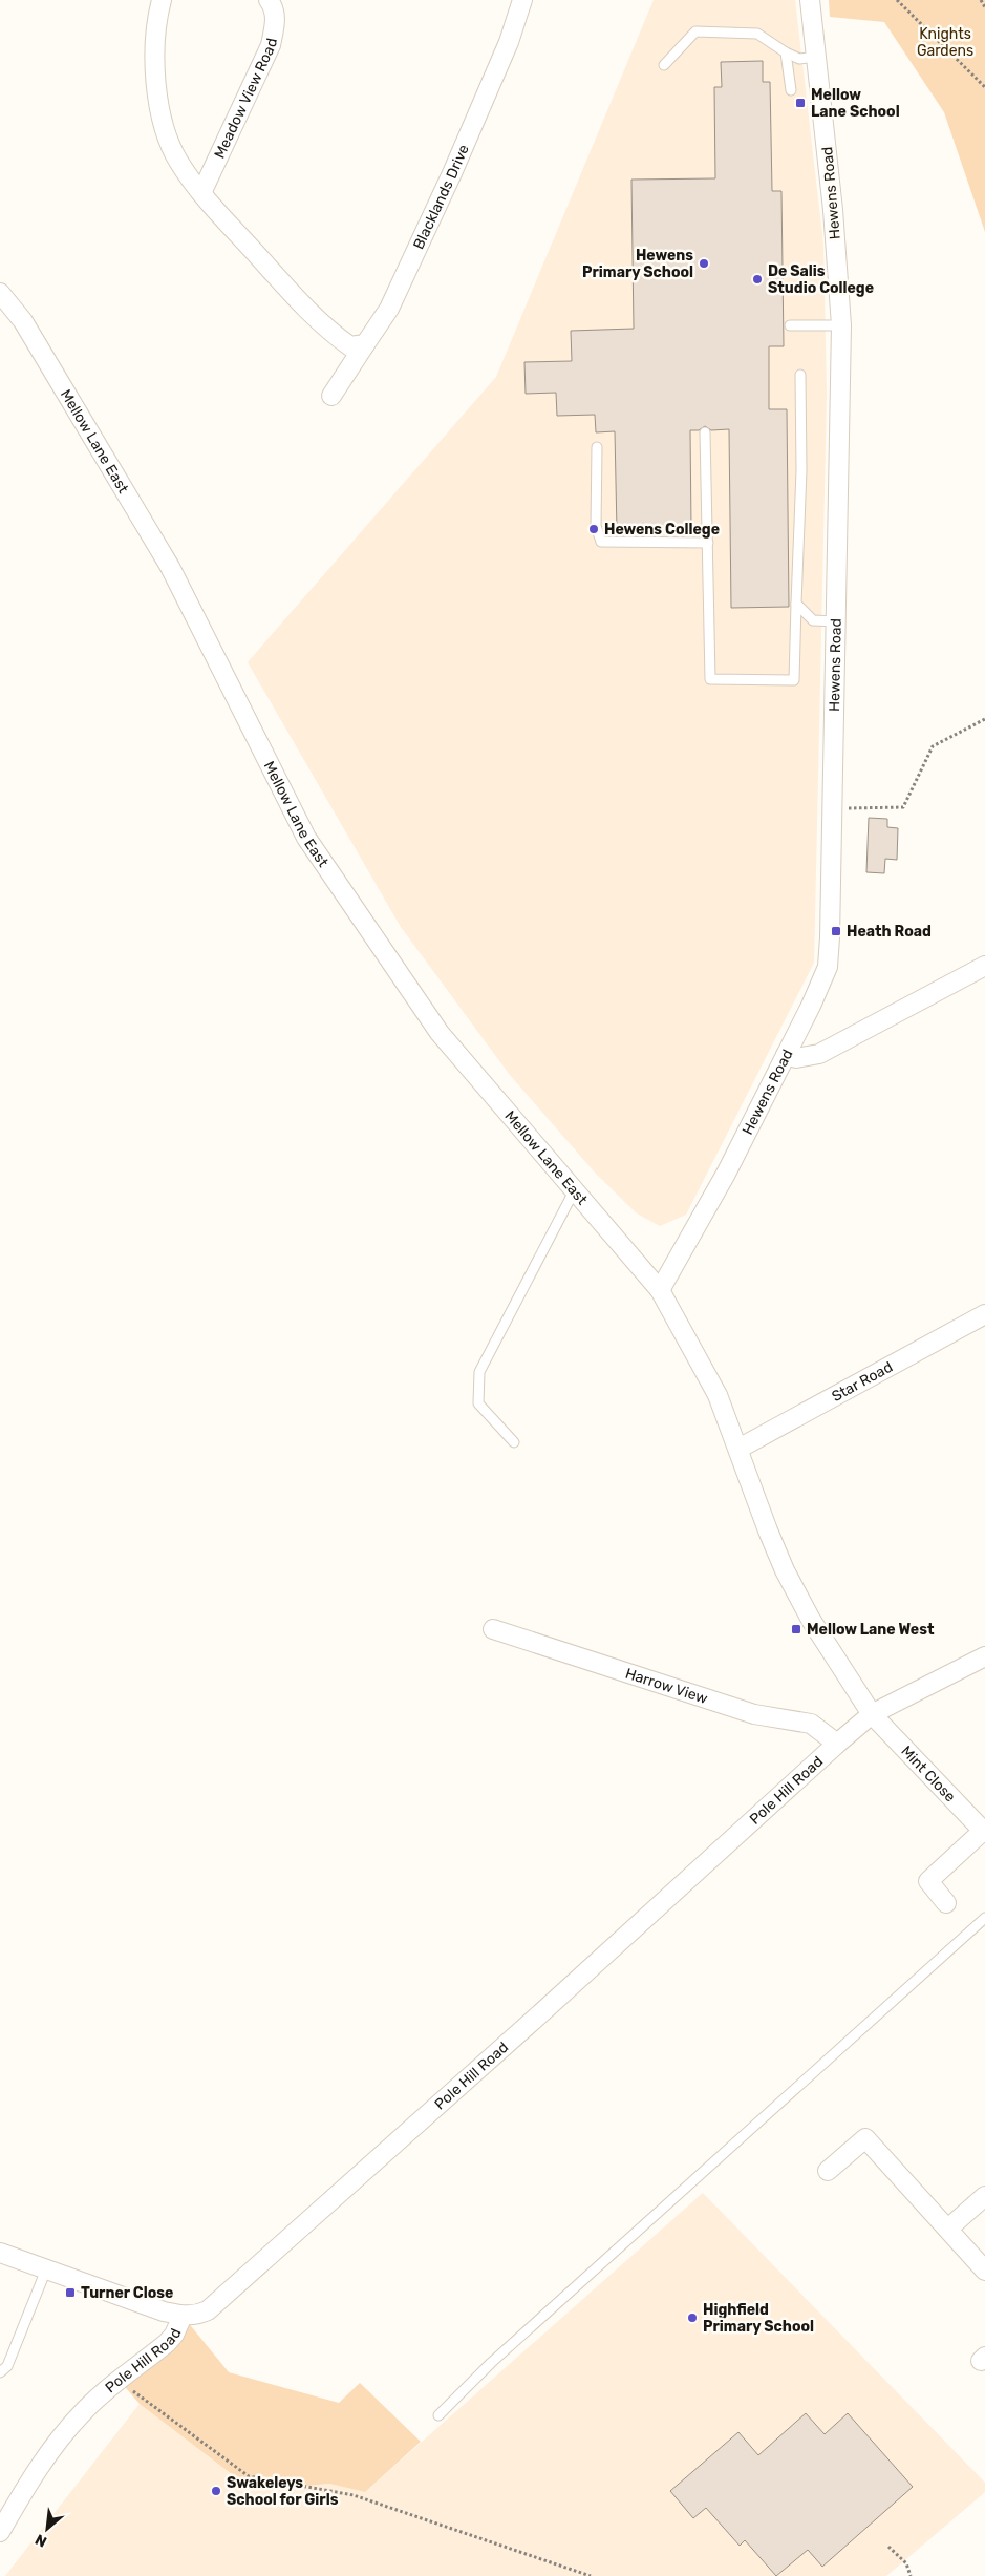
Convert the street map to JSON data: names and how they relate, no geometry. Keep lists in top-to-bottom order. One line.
{"streets":{"street":["Meadow View Road","Hewens Road","Blacklands Drive","Mellow Lane East","Star Road","Harrow View","Mint Close","Pole Hill Road"]},"crossings":[["Hewens Road","Mellow Lane East"],["Harrow View","Pole Hill Road"],["Mint Close","Pole Hill Road"]],"parks":["Knights Gardens"],"places":{"transit":["Mellow Lane School","Heath Road","Mellow Lane West","Turner Close"],"other":["Hewens Primary School","De Salis Studio College","Hewens College","Highfield Primary School","Swakeleys School for Girls"]},"north":"bottom left"}
